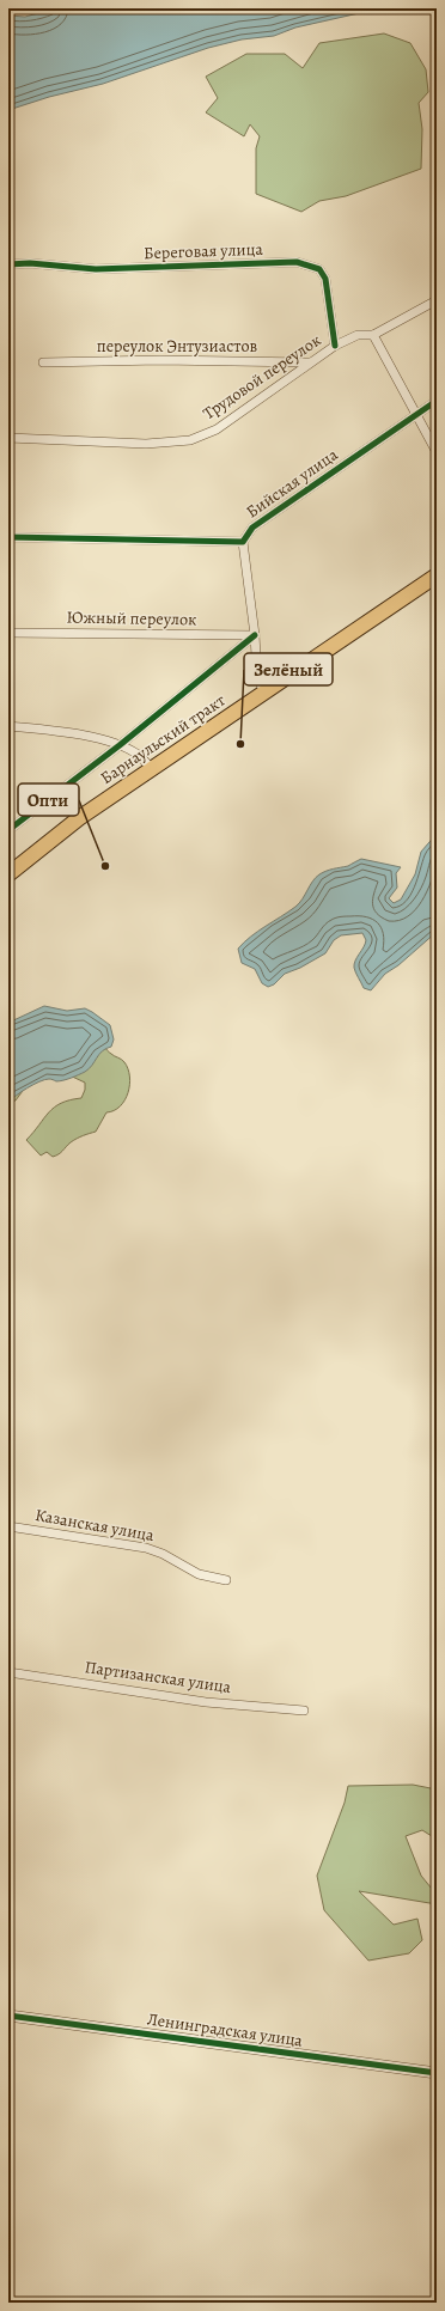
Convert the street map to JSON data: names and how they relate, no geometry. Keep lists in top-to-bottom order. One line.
{"streets":{"main road":["Барнаульский тракт"],"street":["Береговая улица","переулок Энтузиастов","Трудовой переулок","Бийская улица","Южный переулок","Казанская улица","Партизанская улица","Ленинградская улица"]},"crossings":[["Береговая улица","Трудовой переулок"],["переулок Энтузиастов","Трудовой переулок"]],"places":["Зелёный","Опти"]}
